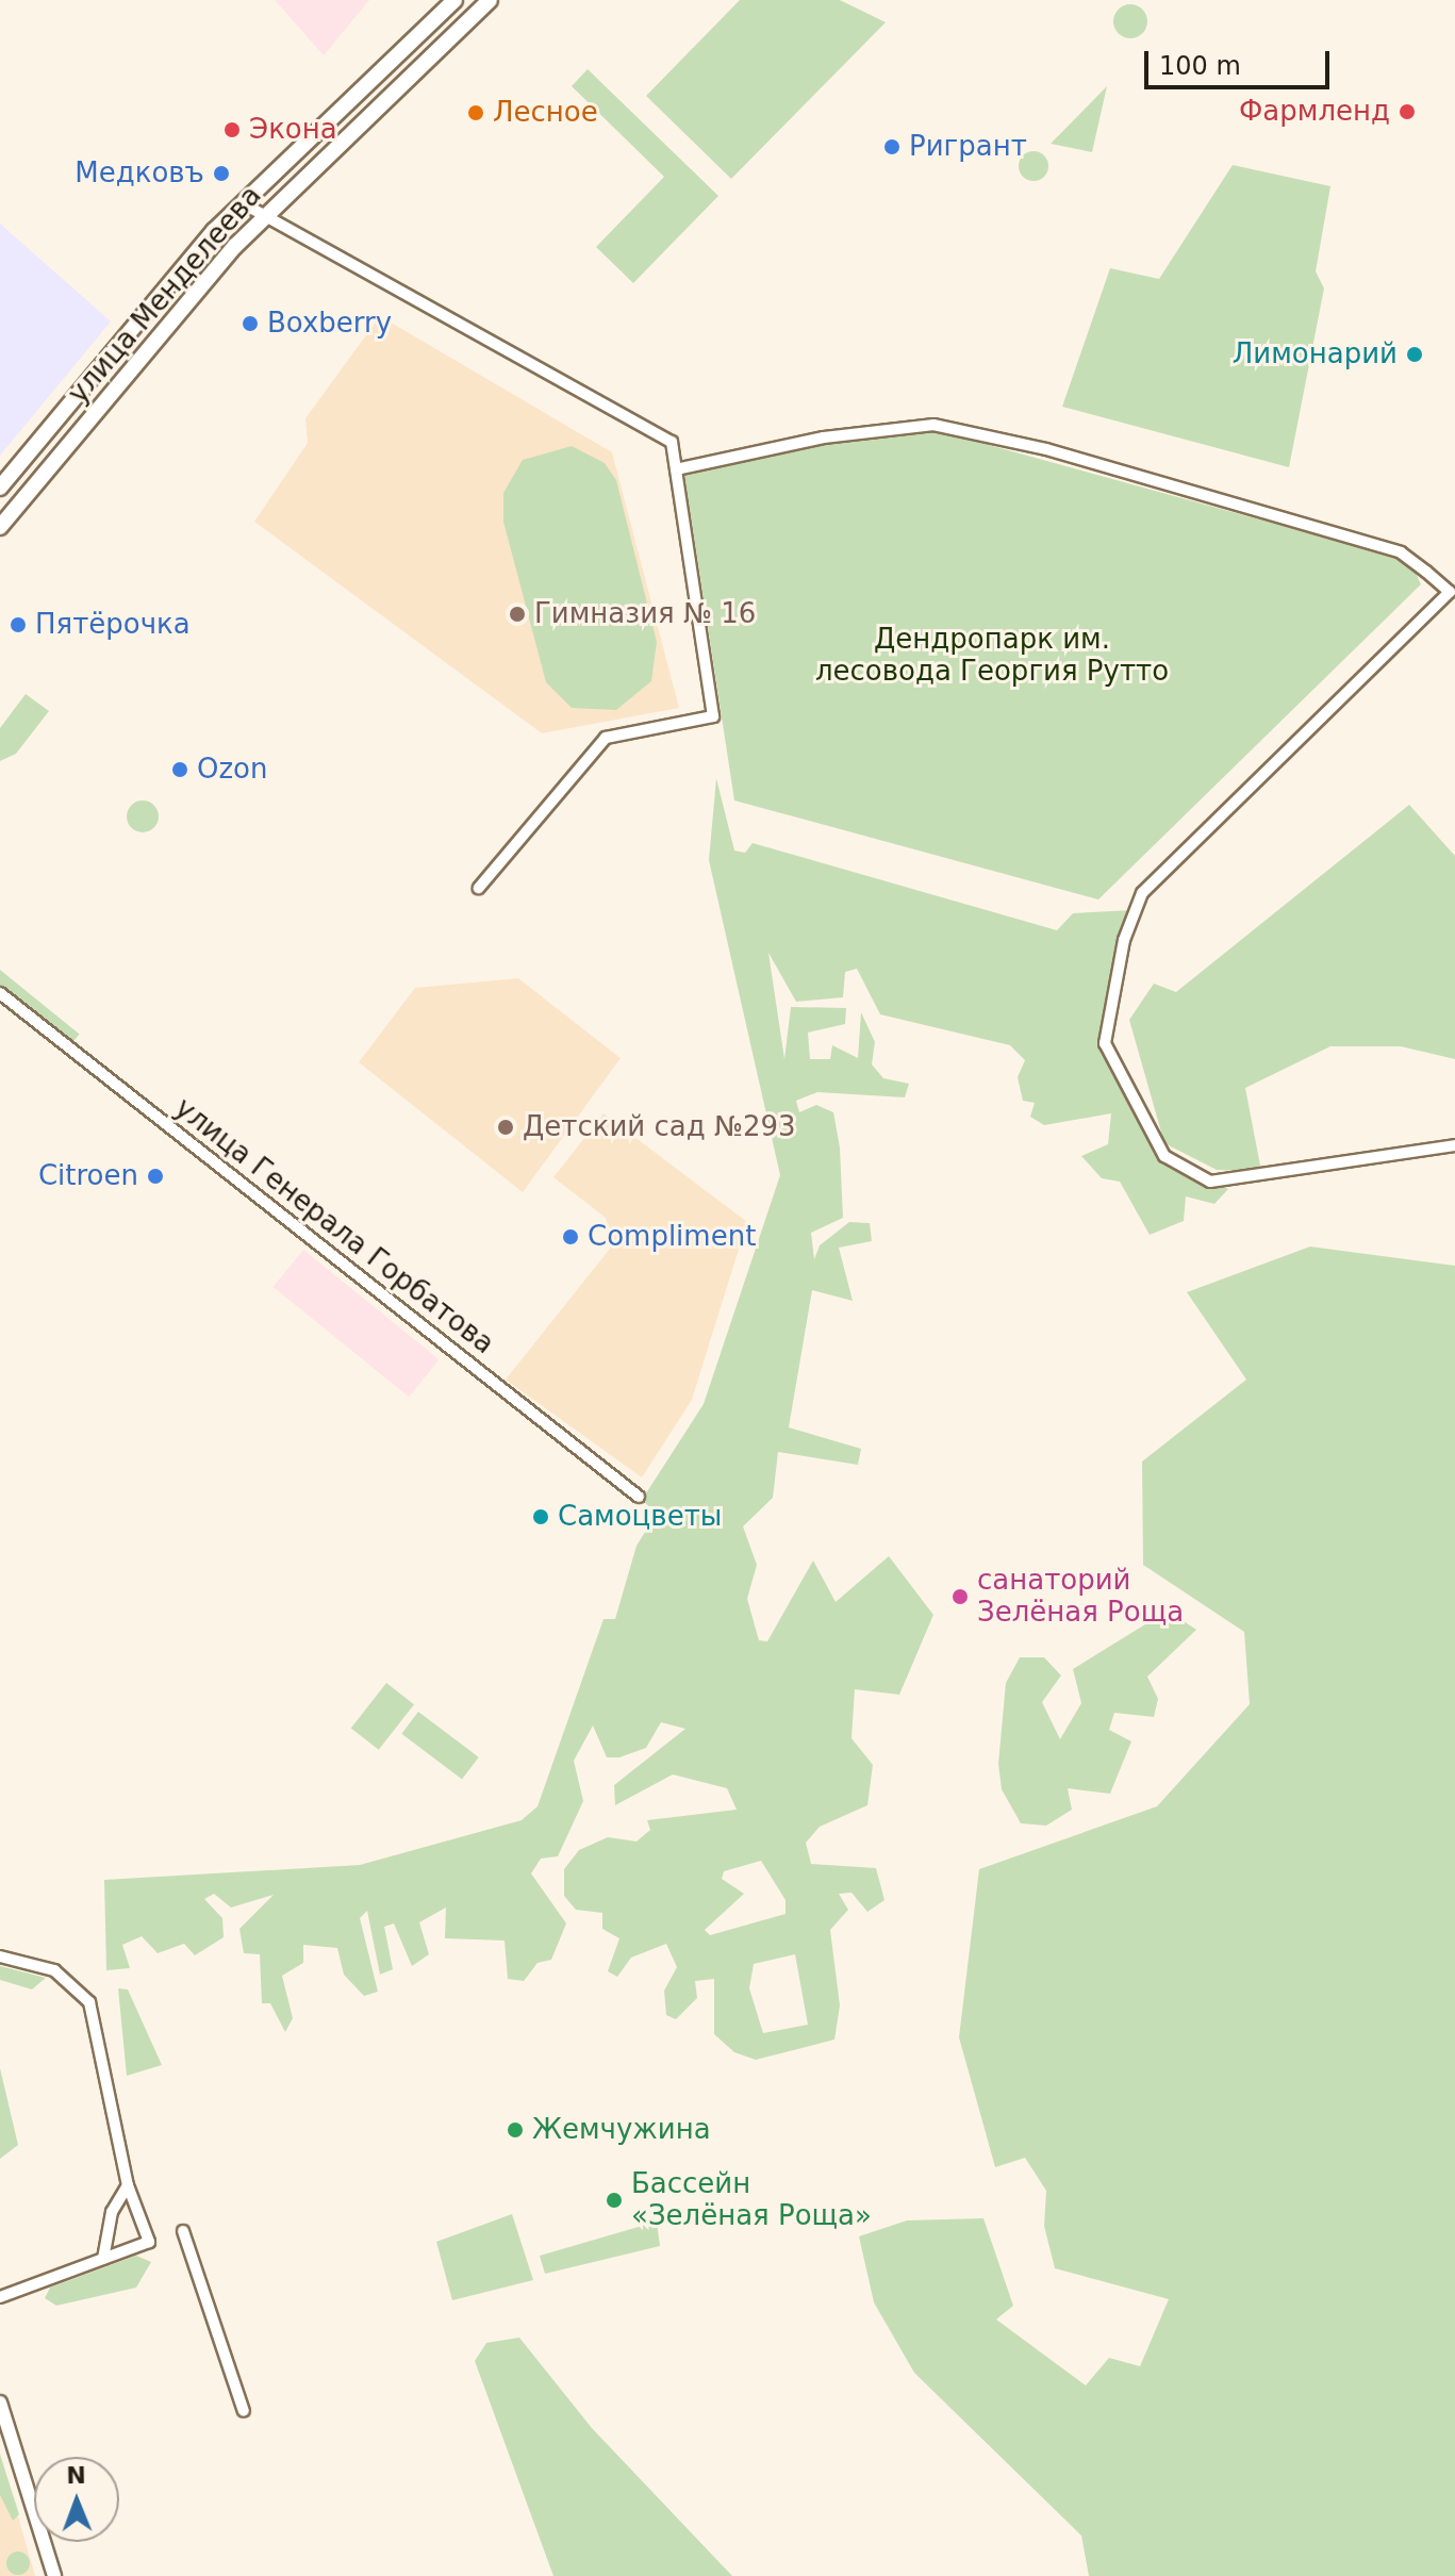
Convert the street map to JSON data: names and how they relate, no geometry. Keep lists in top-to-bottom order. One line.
{"streets":{"main road":["улица Менделеева"],"street":["улица Генерала Горбатова"]},"parks":["Дендропарк им. лесовода Георгия Рутто"],"places":["Фармленд","Лесное","Экона","Ригрант","Медковъ","Boxberry","Лимонарий","Гимназия № 16","Пятёрочка","Ozon","Детский сад №293","Citroen","Compliment","Самоцветы","санаторий Зелёная Роща","Жемчужина","Бассейн «Зелёная Роща»"],"scale_bar":"100 m","north":"top"}
